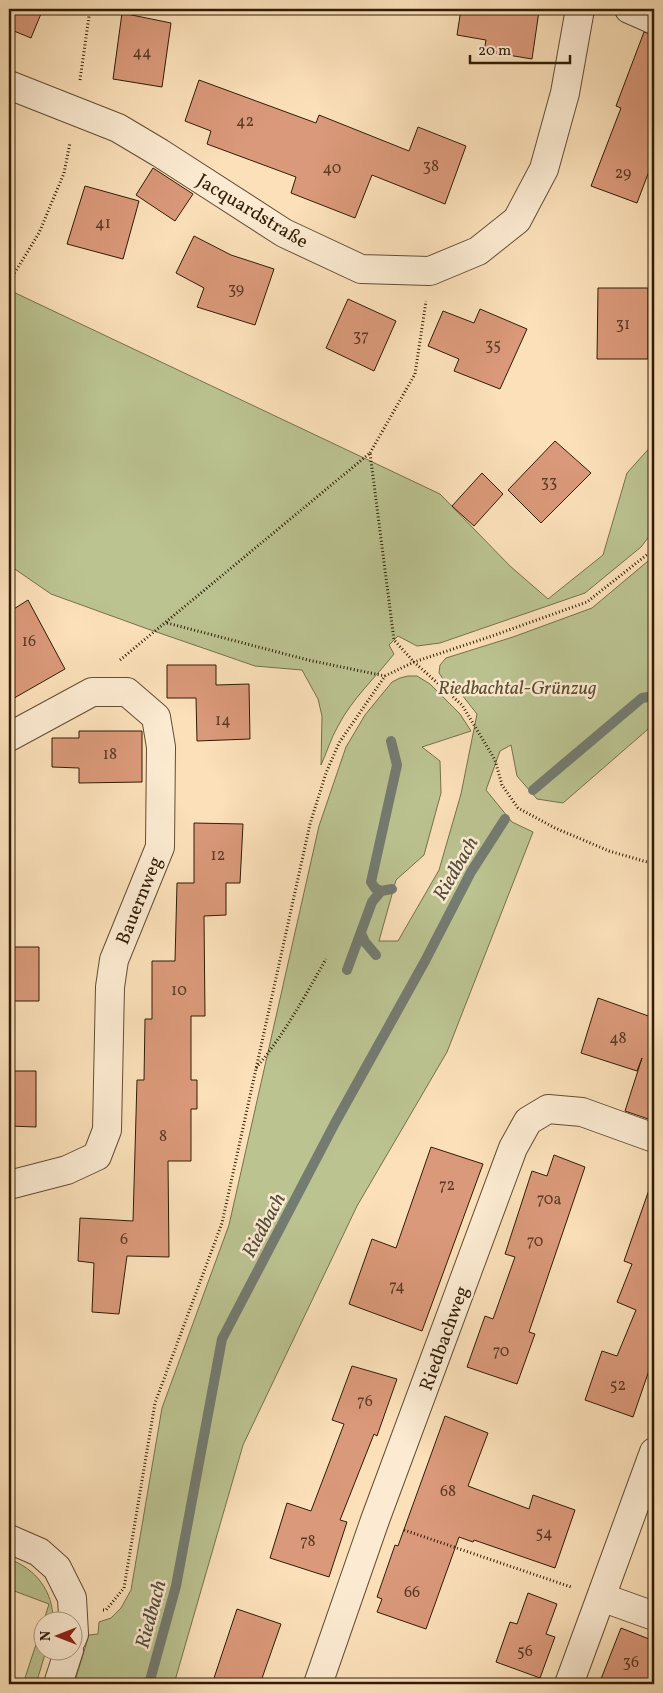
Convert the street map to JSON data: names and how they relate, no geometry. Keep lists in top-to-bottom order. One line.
{"streets":{"street":["Jacquardstraße","Bauernweg","Riedbachweg"]},"water":["Riedbach"],"parks":["Riedbachtal-Grünzug"],"house_numbers":["44","42","38","40","29","41","39","31","37","35","33","16","14","18","12","10","48","8","72","70a","6","70","74","70","52","76","68","54","78","66","56","36"],"scale_bar":"20 m","north":"left"}
